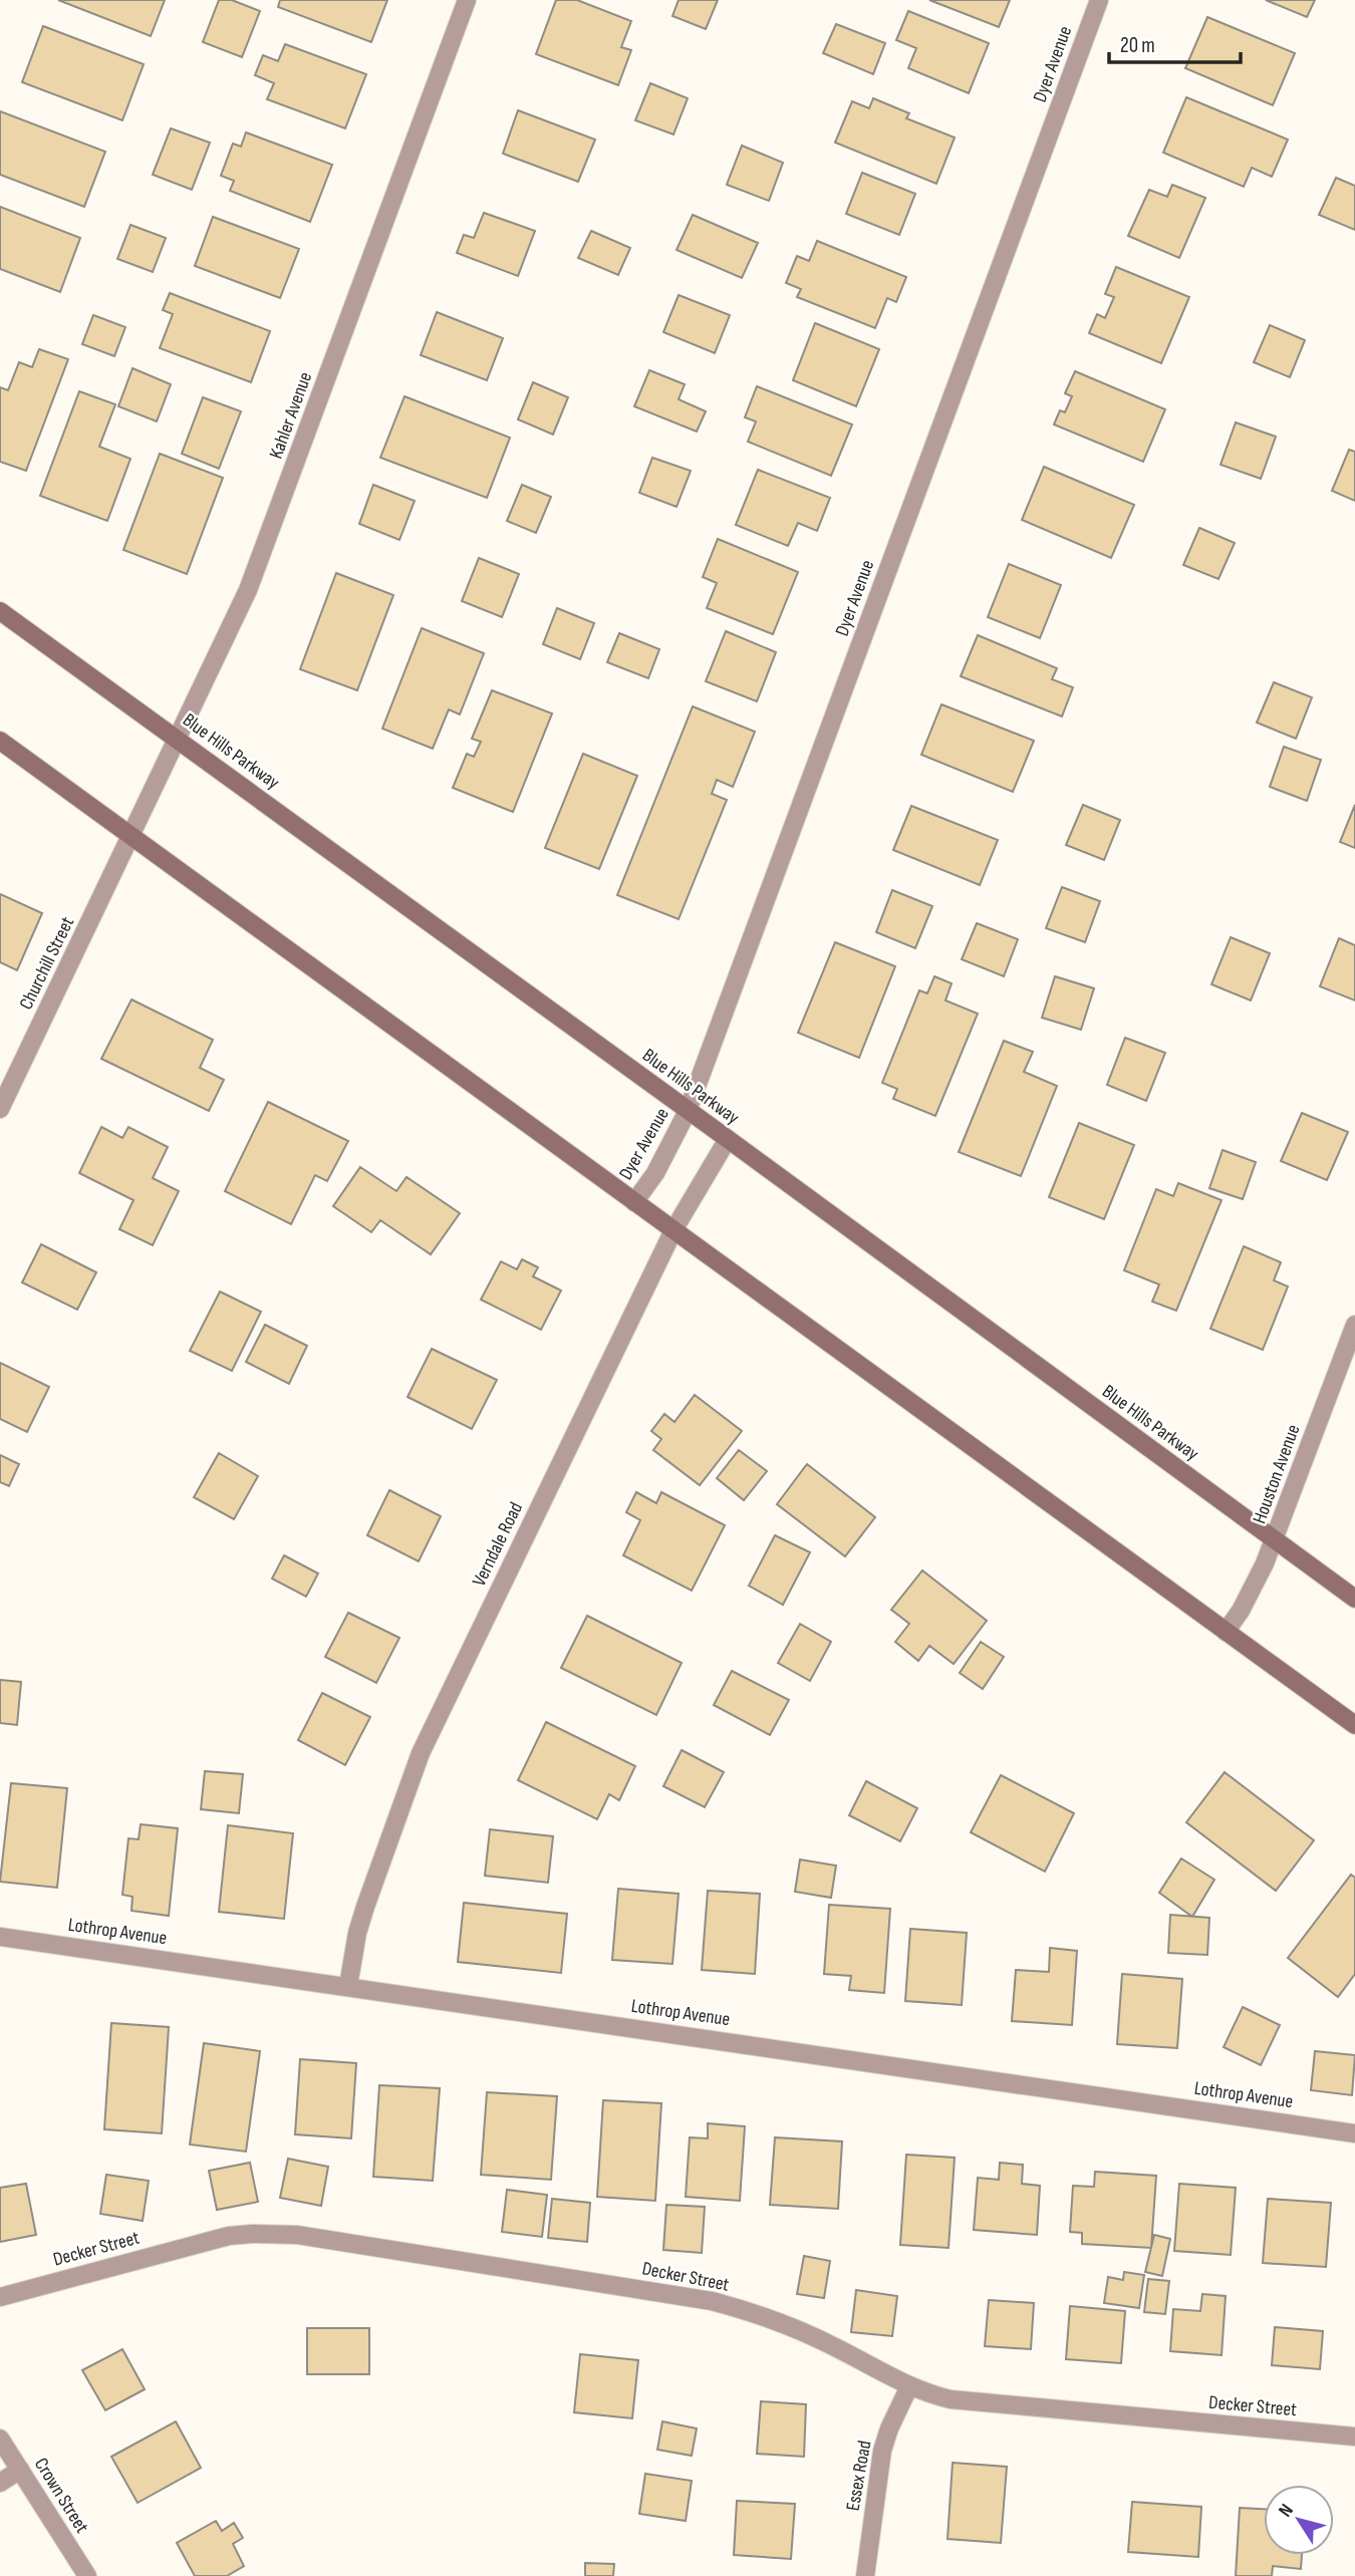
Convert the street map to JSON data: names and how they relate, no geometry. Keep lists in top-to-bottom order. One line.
{"streets":{"main road":["Blue Hills Parkway"],"street":["Dyer Avenue","Kahler Avenue","Churchill Street","Houston Avenue","Verndale Road","Lothrop Avenue","Decker Street","Essex Road","Crown Street"]},"crossings":[["Dyer Avenue","Blue Hills Parkway"],["Kahler Avenue","Blue Hills Parkway"],["Kahler Avenue","Churchill Street"],["Blue Hills Parkway","Houston Avenue"],["Blue Hills Parkway","Verndale Road"],["Verndale Road","Lothrop Avenue"],["Decker Street","Essex Road"]],"scale_bar":"20 m","north":"top left"}
